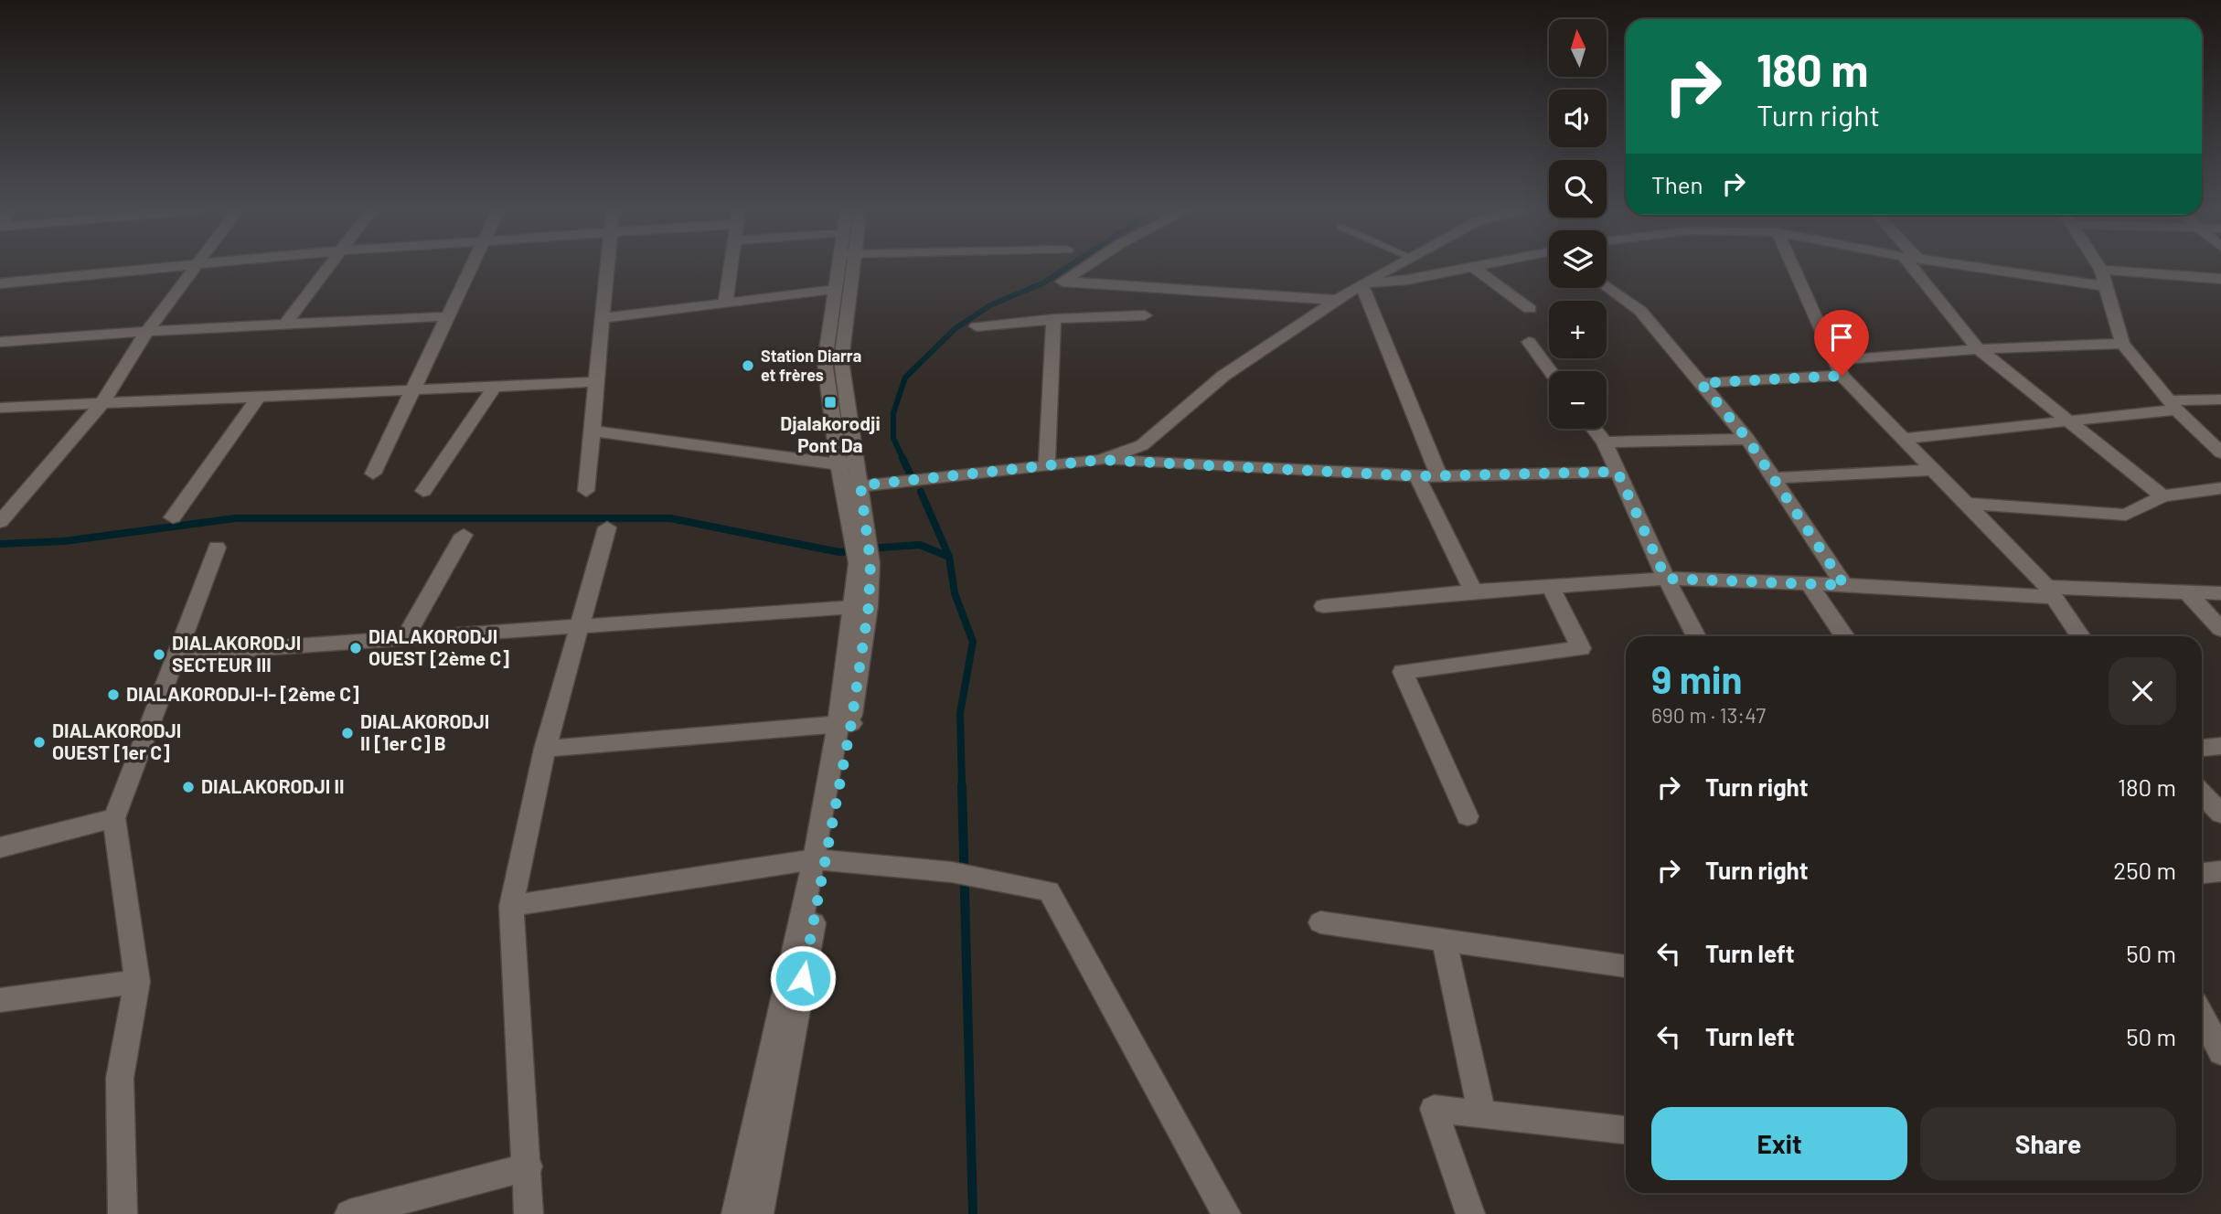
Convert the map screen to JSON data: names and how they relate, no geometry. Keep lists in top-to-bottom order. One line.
{"places":{"other":["Station Diarra et frères","DIALAKORODJI OUEST [2ème C]","DIALAKORODJI SECTEUR III","DIALAKORODJI-I- [2ème C]","DIALAKORODJI II [1er C] B","DIALAKORODJI OUEST [1er C]","DIALAKORODJI II"],"transit":["Djalakorodji Pont Da"]},"north":"top","page":{"map_buttons":["+","−"],"turn":["180 m","Turn right"],"then":"Then","heading":["9 min","690 m · 13:47"],"list":[{"name":"Turn right","value":"180 m"},{"name":"Turn right","value":"250 m"},{"name":"Turn left","value":"50 m"},{"name":"Turn left","value":"50 m"}],"buttons":["Exit","Share"]}}
